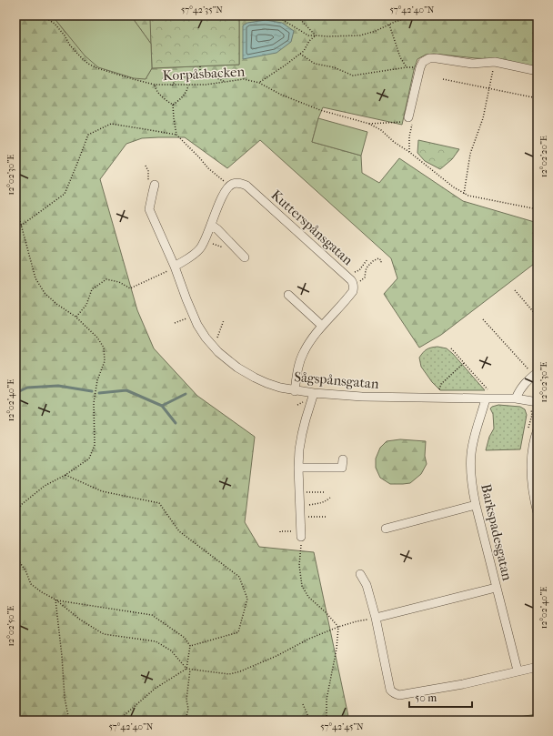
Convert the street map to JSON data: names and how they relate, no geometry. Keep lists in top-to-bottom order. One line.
{"streets":{"street":["Kutterspånsgatan","Sågspånsgatan","Barkspadesgatan"],"path":["Korpåsbacken"]},"crossings":[["Sågspånsgatan","Barkspadesgatan"]],"scale_bar":"50 m","coordinates":["57°42'35\"N","57°42'40\"N","12°02'20\"E","12°02'30\"E","12°02'40\"E","12°02'50\"E","57°42'45\"N"]}
